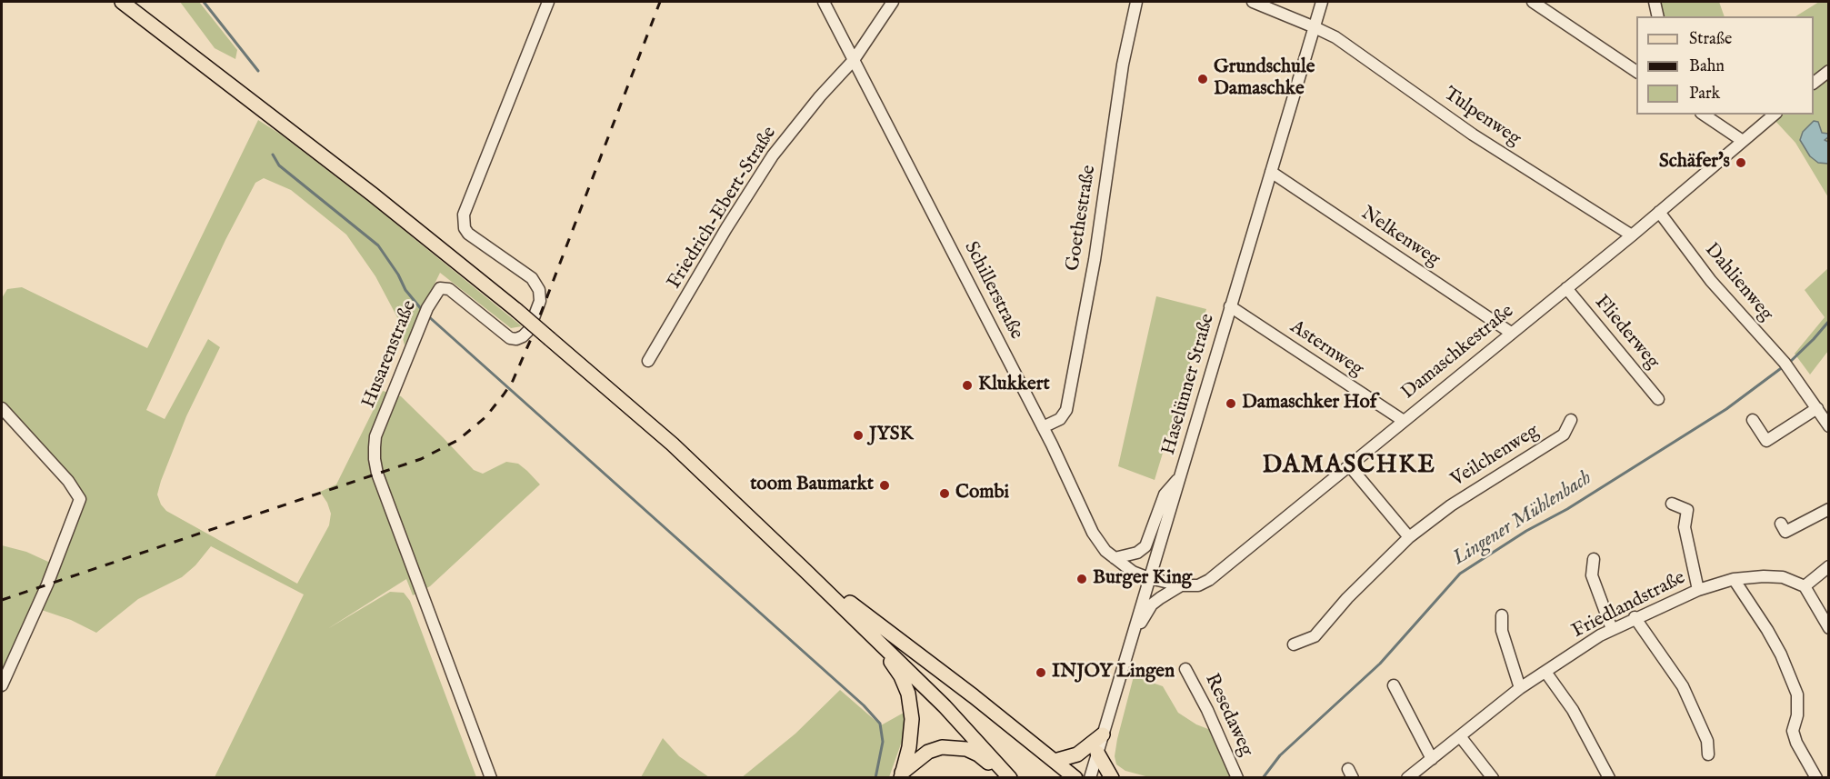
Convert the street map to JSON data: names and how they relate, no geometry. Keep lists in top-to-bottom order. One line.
{"streets":{"street":["Tulpenweg","Friedrich-Ebert-Straße","Goethestraße","Nelkenweg","Dahlienweg","Schillerstraße","Fliederweg","Asternweg","Damaschkestraße","Husarenstraße","Haselünner Straße","Veilchenweg","Friedlandstraße","Resedaweg"]},"crossings":[["Tulpenweg","Damaschkestraße"],["Tulpenweg","Haselünner Straße"],["Friedrich-Ebert-Straße","Schillerstraße"],["Goethestraße","Schillerstraße"],["Nelkenweg","Damaschkestraße"],["Nelkenweg","Haselünner Straße"],["Dahlienweg","Damaschkestraße"],["Schillerstraße","Damaschkestraße"],["Schillerstraße","Haselünner Straße"],["Fliederweg","Damaschkestraße"],["Asternweg","Damaschkestraße"],["Asternweg","Haselünner Straße"],["Damaschkestraße","Haselünner Straße"]],"districts":["DAMASCHKE"],"water":["Lingener Mühlenbach"],"places":["Grundschule Damaschke","Schäfer's","Klukkert","Damaschker Hof","JYSK","toom Baumarkt","Combi","Burger King","INJOY Lingen"],"legend":["Straße","Bahn","Park"]}
